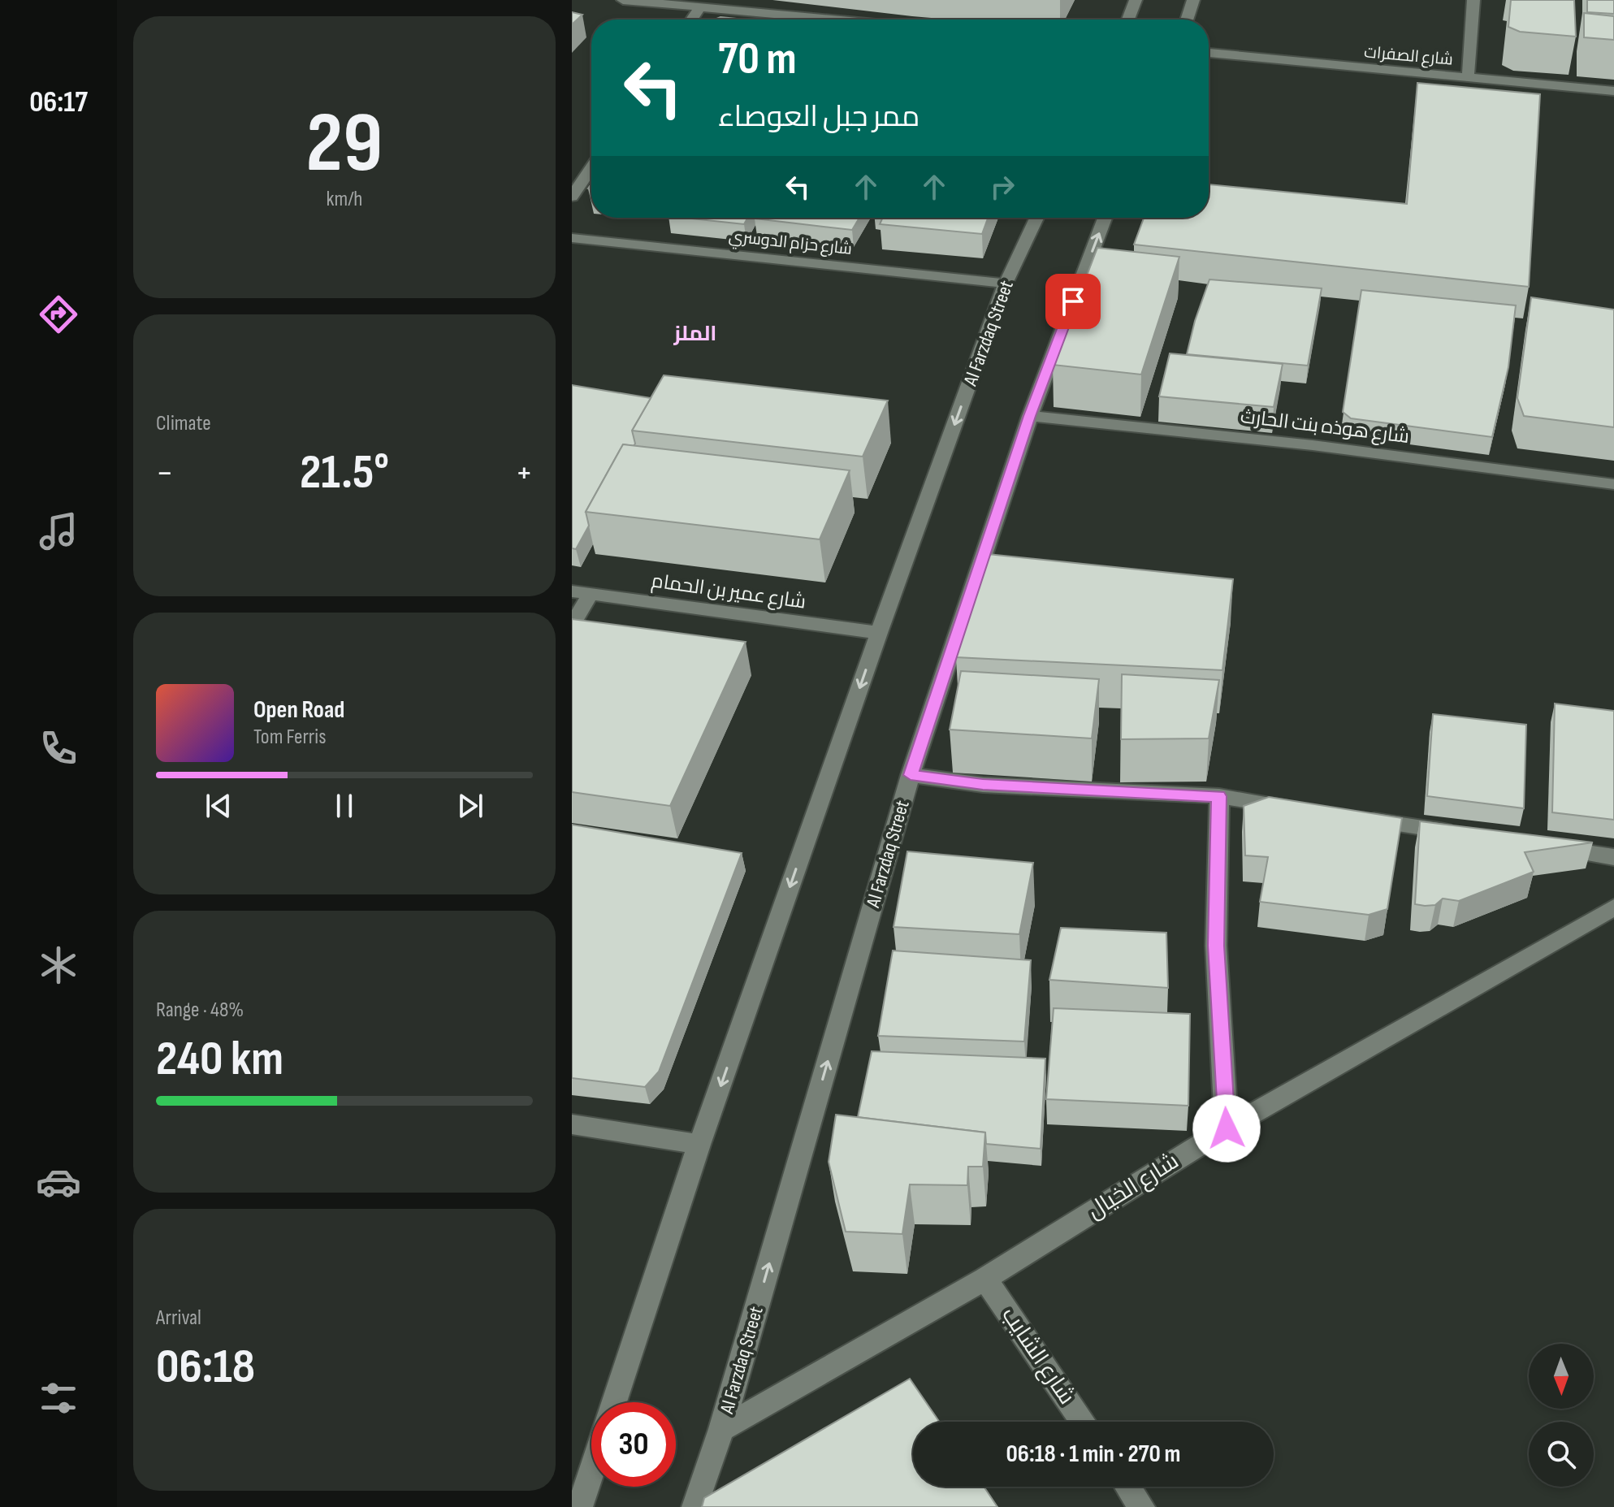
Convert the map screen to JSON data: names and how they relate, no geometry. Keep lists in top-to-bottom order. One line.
{"streets":{"street":["شارع الصفرات","شارع حزام الدوسري","Al Farzdaq Street","شارع هوذه بنت الحارث","شارع عمير بن الحمام","شارع الخيال","شارع الشايب"]},"crossings":[["شارع حزام الدوسري","Al Farzdaq Street"],["Al Farzdaq Street","شارع هوذه بنت الحارث"],["Al Farzdaq Street","شارع عمير بن الحمام"],["Al Farzdaq Street","شارع الخيال"],["شارع الخيال","شارع الشايب"]],"districts":["الملز"],"north":"bottom","page":{"tabs":"06:17","tile":[["29","km/h"],"Climate",["Range · 48%","240 km"],["Arrival","06:18"]],"turn":["70 m","ممر جبل العوصاء"],"heat":["−","21.5°","+"],"song":["Open Road","Tom Ferris"],"limit":"30","trip":"06:18 · 1 min · 270 m"}}
